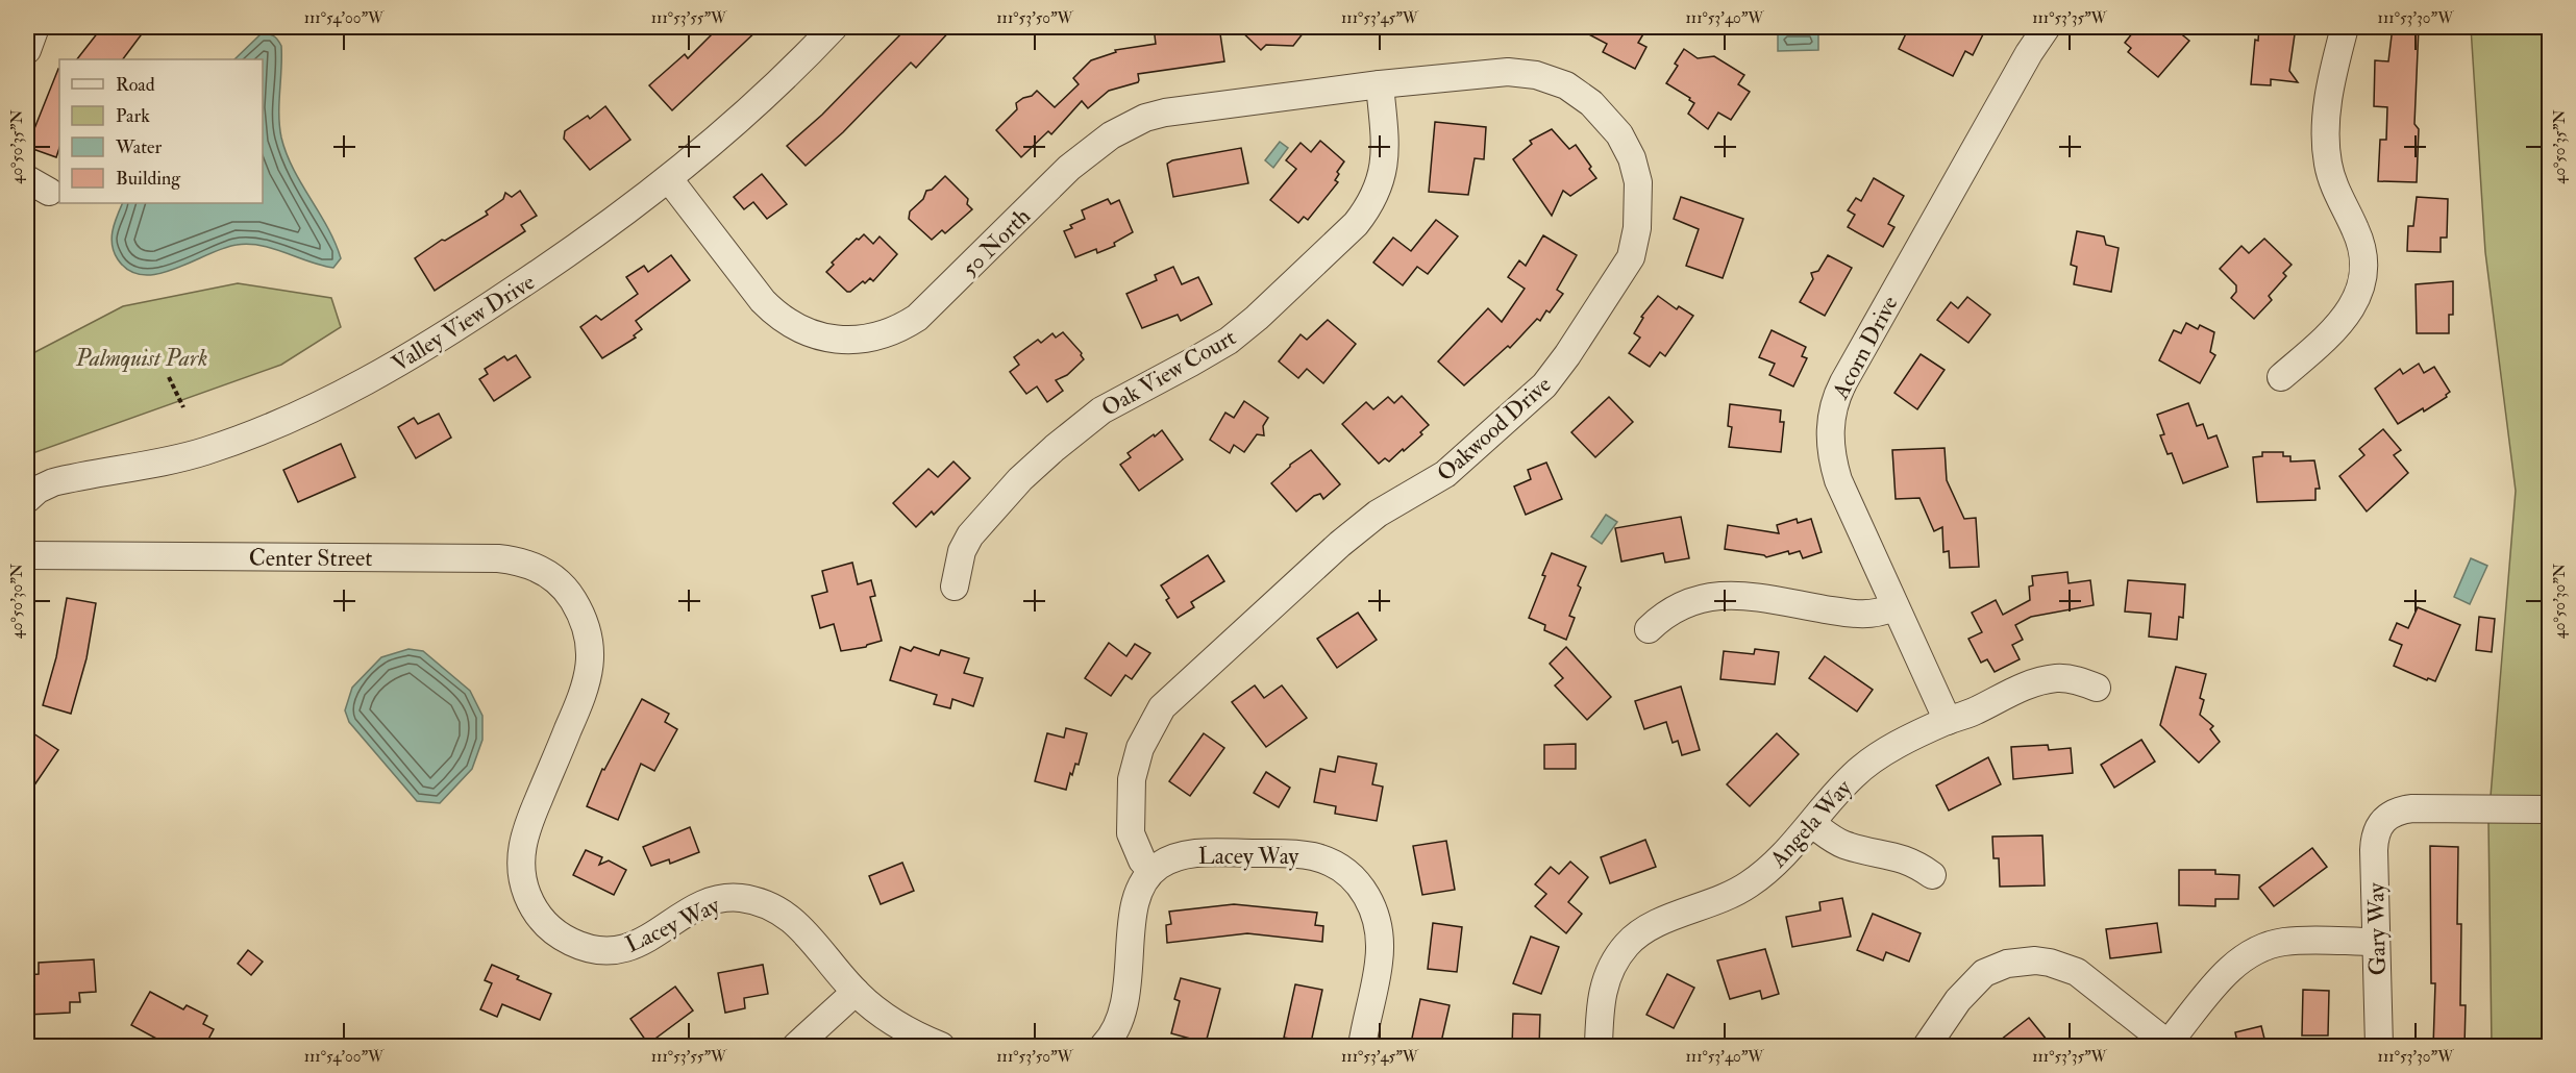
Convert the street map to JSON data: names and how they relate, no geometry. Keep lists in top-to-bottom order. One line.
{"streets":{"street":["50 North","Valley View Drive","Acorn Drive","Oak View Court","Oakwood Drive","Center Street","Angela Way","Lacey Way","Gary Way"]},"crossings":[["50 North","Valley View Drive"],["50 North","Oak View Court"],["50 North","Oakwood Drive"],["Acorn Drive","Angela Way"],["Oak View Court","Oakwood Drive"],["Oakwood Drive","Lacey Way"],["Center Street","Lacey Way"]],"parks":["Palmquist Park"],"legend":["Road","Park","Water","Building"],"coordinates":["111°54'00\"W","111°53'55\"W","111°53'50\"W","111°53'45\"W","111°53'40\"W","111°53'35\"W","111°53'30\"W","40°50'35\"N","40°50'30\"N"]}
